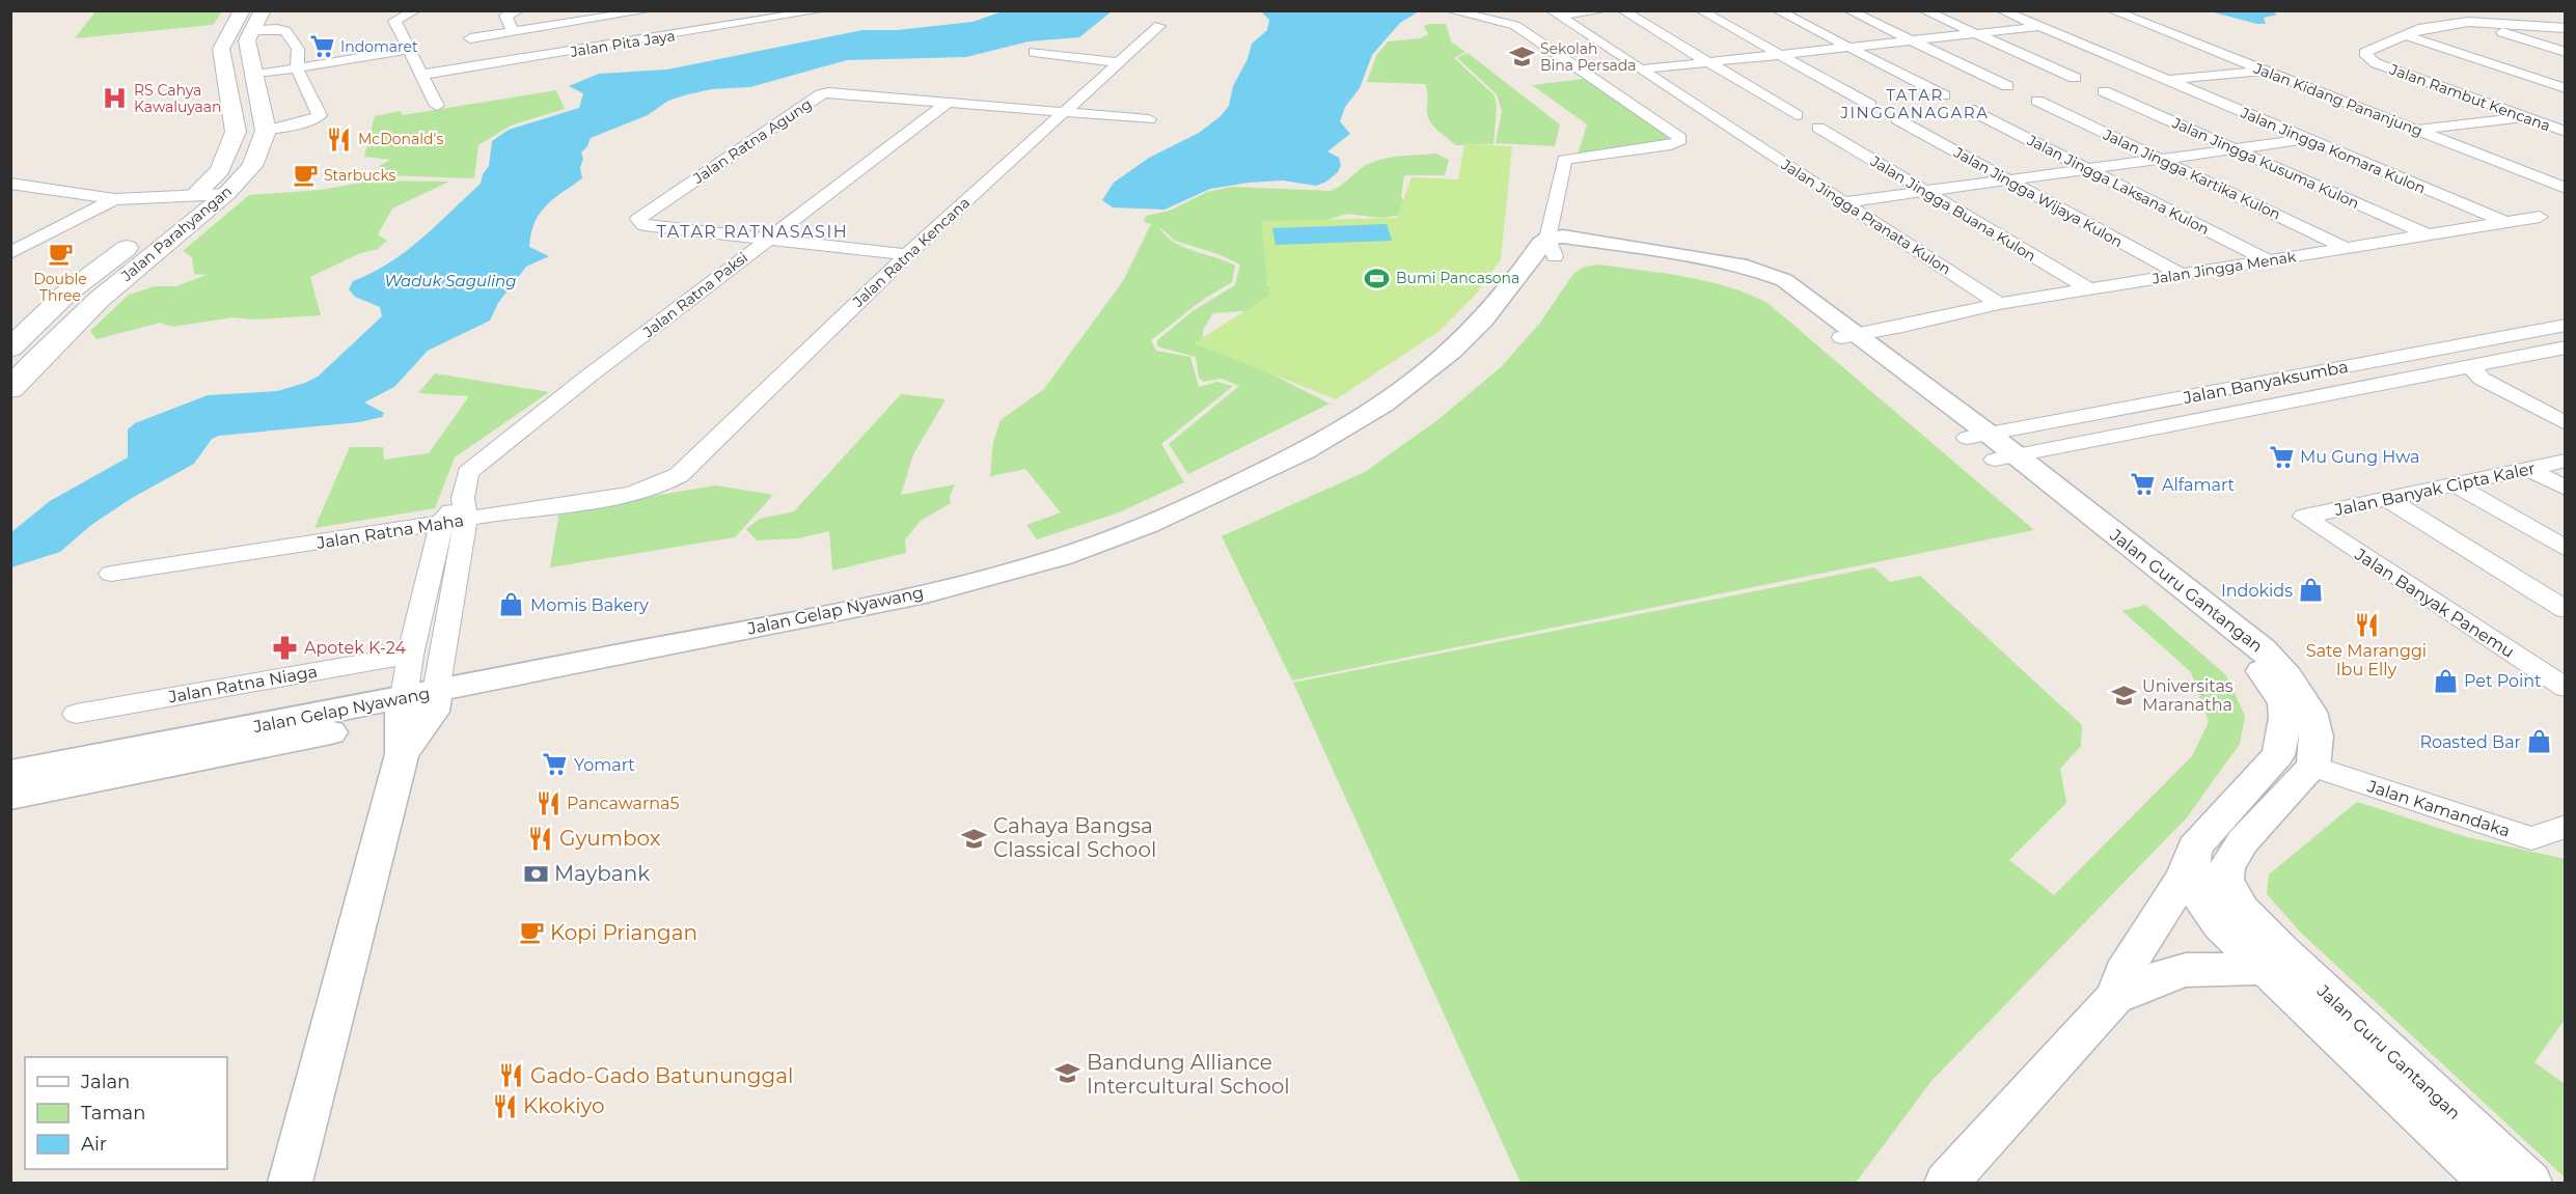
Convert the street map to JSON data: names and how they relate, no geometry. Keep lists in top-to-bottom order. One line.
{"streets":{"main road":["Jalan Parahyangan"],"street":["Jalan Pita Jaya","Jalan Rambut Kencana","Jalan Kidang Pananjung","Jalan Ratna Agung","Jalan Jingga Komara Kulon","Jalan Jingga Kusuma Kulon","Jalan Jingga Kartika Kulon","Jalan Jingga Laksana Kulon","Jalan Jingga Wijaya Kulon","Jalan Jingga Buana Kulon","Jalan Jingga Pranata Kulon","Jalan Ratna Kencana","Jalan Jingga Menak","Jalan Ratna Paksi","Jalan Banyaksumba","Jalan Banyak Cipta Kaler","Jalan Ratna Maha","Jalan Guru Gantangan","Jalan Banyak Panemu","Jalan Gelap Nyawang","Jalan Ratna Niaga","Jalan Kamandaka"]},"crossings":[["Jalan Ratna Agung","Jalan Ratna Kencana"],["Jalan Ratna Agung","Jalan Ratna Paksi"],["Jalan Jingga Komara Kulon","Jalan Jingga Menak"],["Jalan Jingga Kusuma Kulon","Jalan Jingga Menak"],["Jalan Jingga Kartika Kulon","Jalan Jingga Menak"],["Jalan Jingga Laksana Kulon","Jalan Jingga Menak"],["Jalan Jingga Wijaya Kulon","Jalan Jingga Menak"],["Jalan Jingga Buana Kulon","Jalan Jingga Menak"],["Jalan Jingga Pranata Kulon","Jalan Jingga Menak"],["Jalan Ratna Kencana","Jalan Ratna Maha"],["Jalan Jingga Menak","Jalan Guru Gantangan"],["Jalan Ratna Paksi","Jalan Ratna Maha"],["Jalan Banyaksumba","Jalan Guru Gantangan"],["Jalan Banyak Cipta Kaler","Jalan Banyak Panemu"],["Jalan Guru Gantangan","Jalan Gelap Nyawang"],["Jalan Guru Gantangan","Jalan Kamandaka"]],"districts":["TATAR JINGGANAGARA","TATAR RATNASASIH"],"water":["Waduk Saguling"],"places":{"supermarket":["Indomaret","Mu Gung Hwa","Alfamart","Yomart"],"school or university":["Sekolah Bina Persada","Universitas Maranatha","Cahaya Bangsa Classical School","Bandung Alliance Intercultural School"],"hospital":["RS Cahya Kawaluyaan"],"restaurant":["McDonald's","Sate Maranggi Ibu Elly","Pancawarna5","Gyumbox","Gado-Gado Batununggal","Kkokiyo"],"cafe":["Starbucks","Double Three","Kopi Priangan"],"sports":["Bumi Pancasona"],"shop":["Indokids","Momis Bakery","Pet Point","Roasted Bar"],"pharmacy":["Apotek K-24"],"bank":["Maybank"]},"legend":["Jalan","Taman","Air"]}
